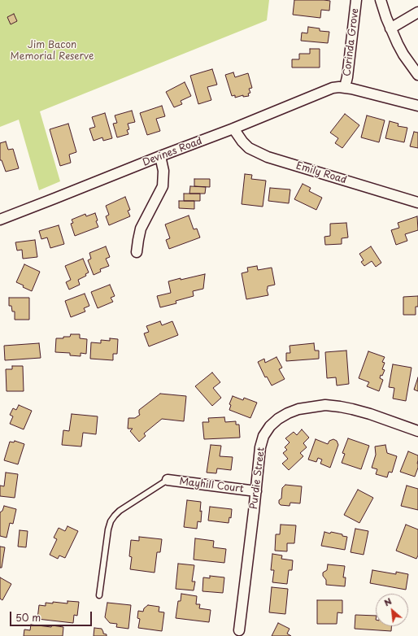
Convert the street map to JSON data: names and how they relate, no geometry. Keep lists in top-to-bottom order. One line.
{"streets":{"street":["Corinda Grove","Devines Road","Emily Road","Purdie Street","Mayhill Court"]},"crossings":[["Corinda Grove","Devines Road"],["Devines Road","Emily Road"],["Purdie Street","Mayhill Court"]],"parks":["Jim Bacon Memorial Reserve"],"scale_bar":"50 m","north":"top left"}
